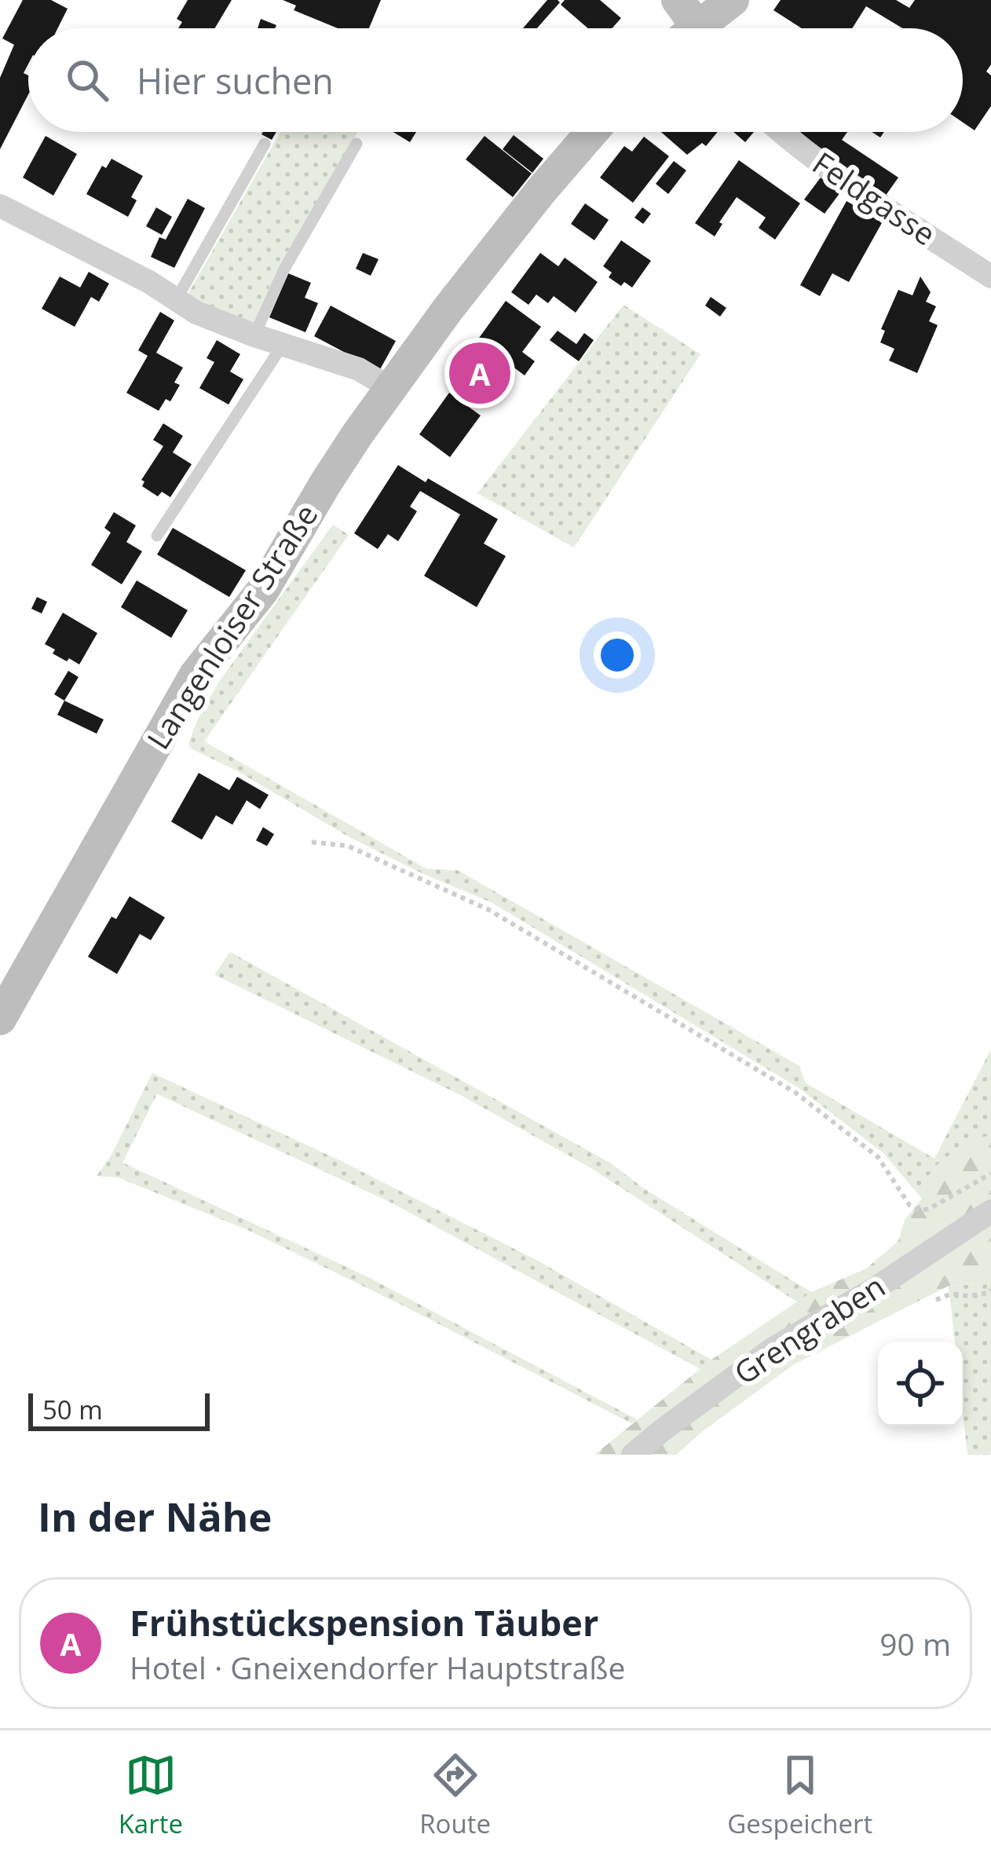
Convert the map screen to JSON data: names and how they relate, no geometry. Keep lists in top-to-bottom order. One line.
{"streets":{"street":["Feldgasse","Langenloiser Straße","Grengraben"]},"scale_bar":"50 m","page":{"search":"Hier suchen","pins":"A","scale":"50 m","heading":"In der Nähe","list":[{"mark":"A","name":"Frühstückspension Täuber","note":"Hotel · Gneixendorfer Hauptstraße","value":"90 m"}],"nav":["Karte","Route","Gespeichert"]}}
